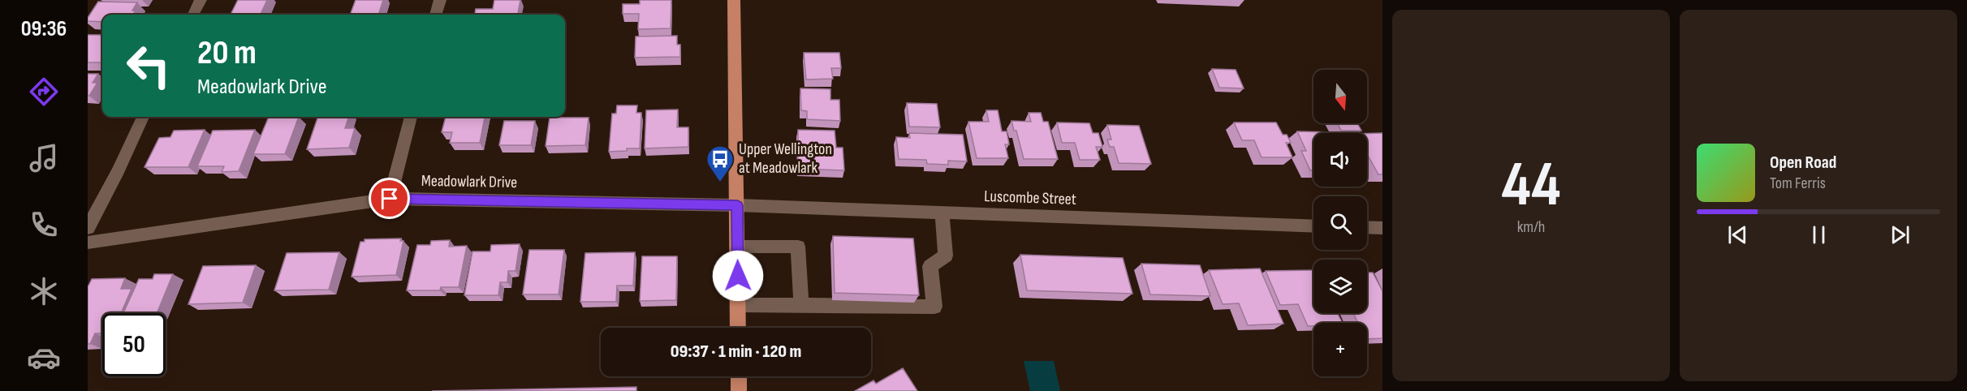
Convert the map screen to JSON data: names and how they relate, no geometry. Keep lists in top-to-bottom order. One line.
{"streets":{"street":["Meadowlark Drive","Luscombe Street"]},"crossings":[["Meadowlark Drive","Luscombe Street"]],"places":{"bus stop":["Upper Wellington at Meadowlark"]},"north":"bottom","page":{"tabs":"09:36","tile":["44","km/h"],"turn":["20 m","Meadowlark Drive"],"map_buttons":"+","song":["Open Road","Tom Ferris"],"limit":"50","trip":"09:37 · 1 min · 120 m"}}
